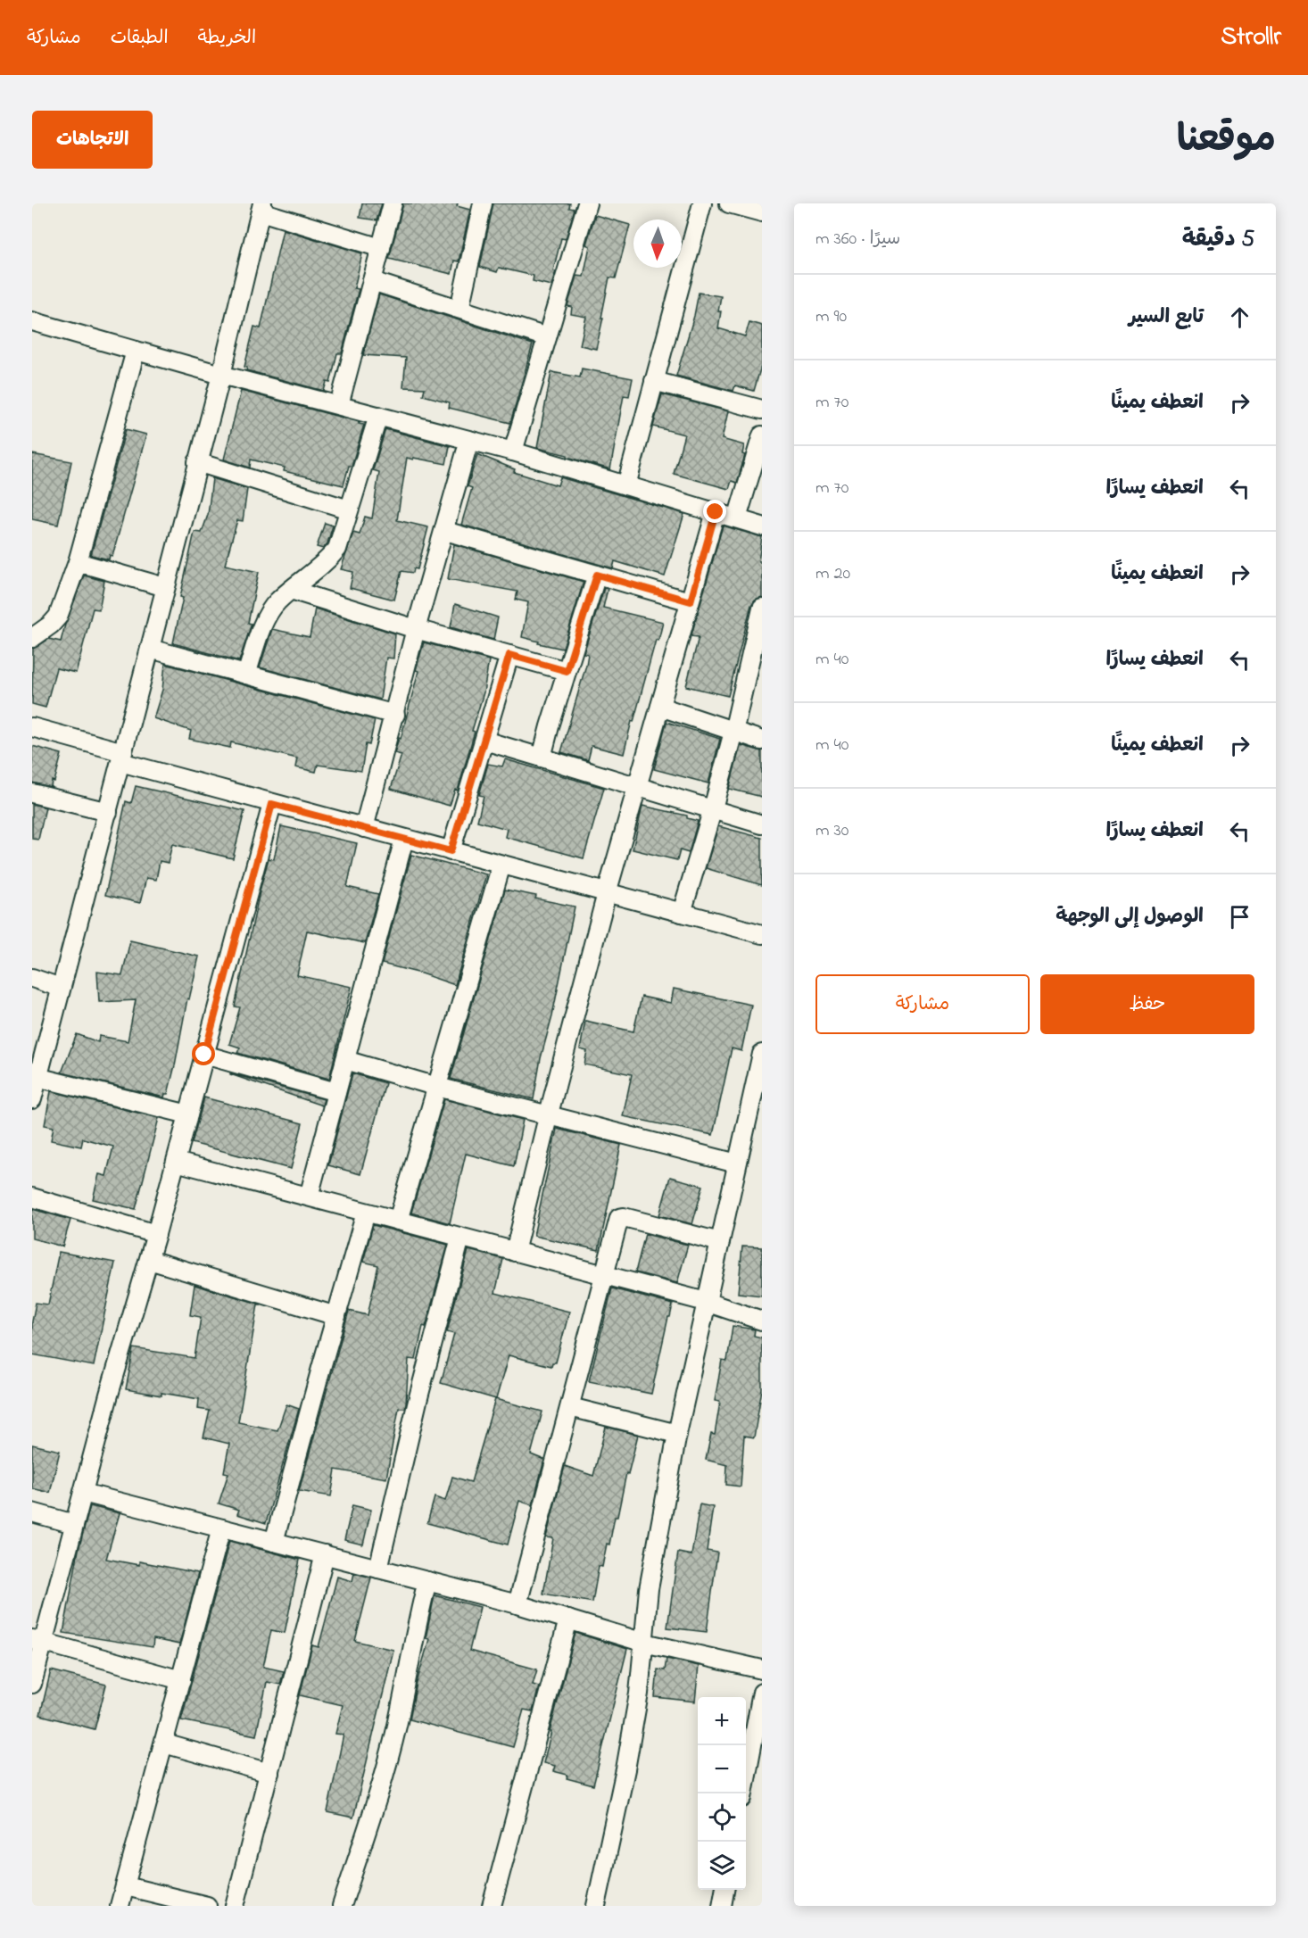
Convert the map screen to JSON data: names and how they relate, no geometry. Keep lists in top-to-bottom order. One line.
{"north":"bottom","page":{"header":"Strollr","nav":["الخريطة","الطبقات","مشاركة"],"title":"موقعنا","buttons":["الاتجاهات",["حفظ","مشاركة"]],"heading":["5 دقيقة","سيرًا · 360 m"],"list":[["تابع السير","90 m"],["انعطف يمينًا","70 m"],["انعطف يسارًا","70 m"],["انعطف يمينًا","20 m"],["انعطف يسارًا","40 m"],["انعطف يمينًا","40 m"],["انعطف يسارًا","30 m"],"الوصول إلى الوجهة"],"map_buttons":["+","−"]}}
